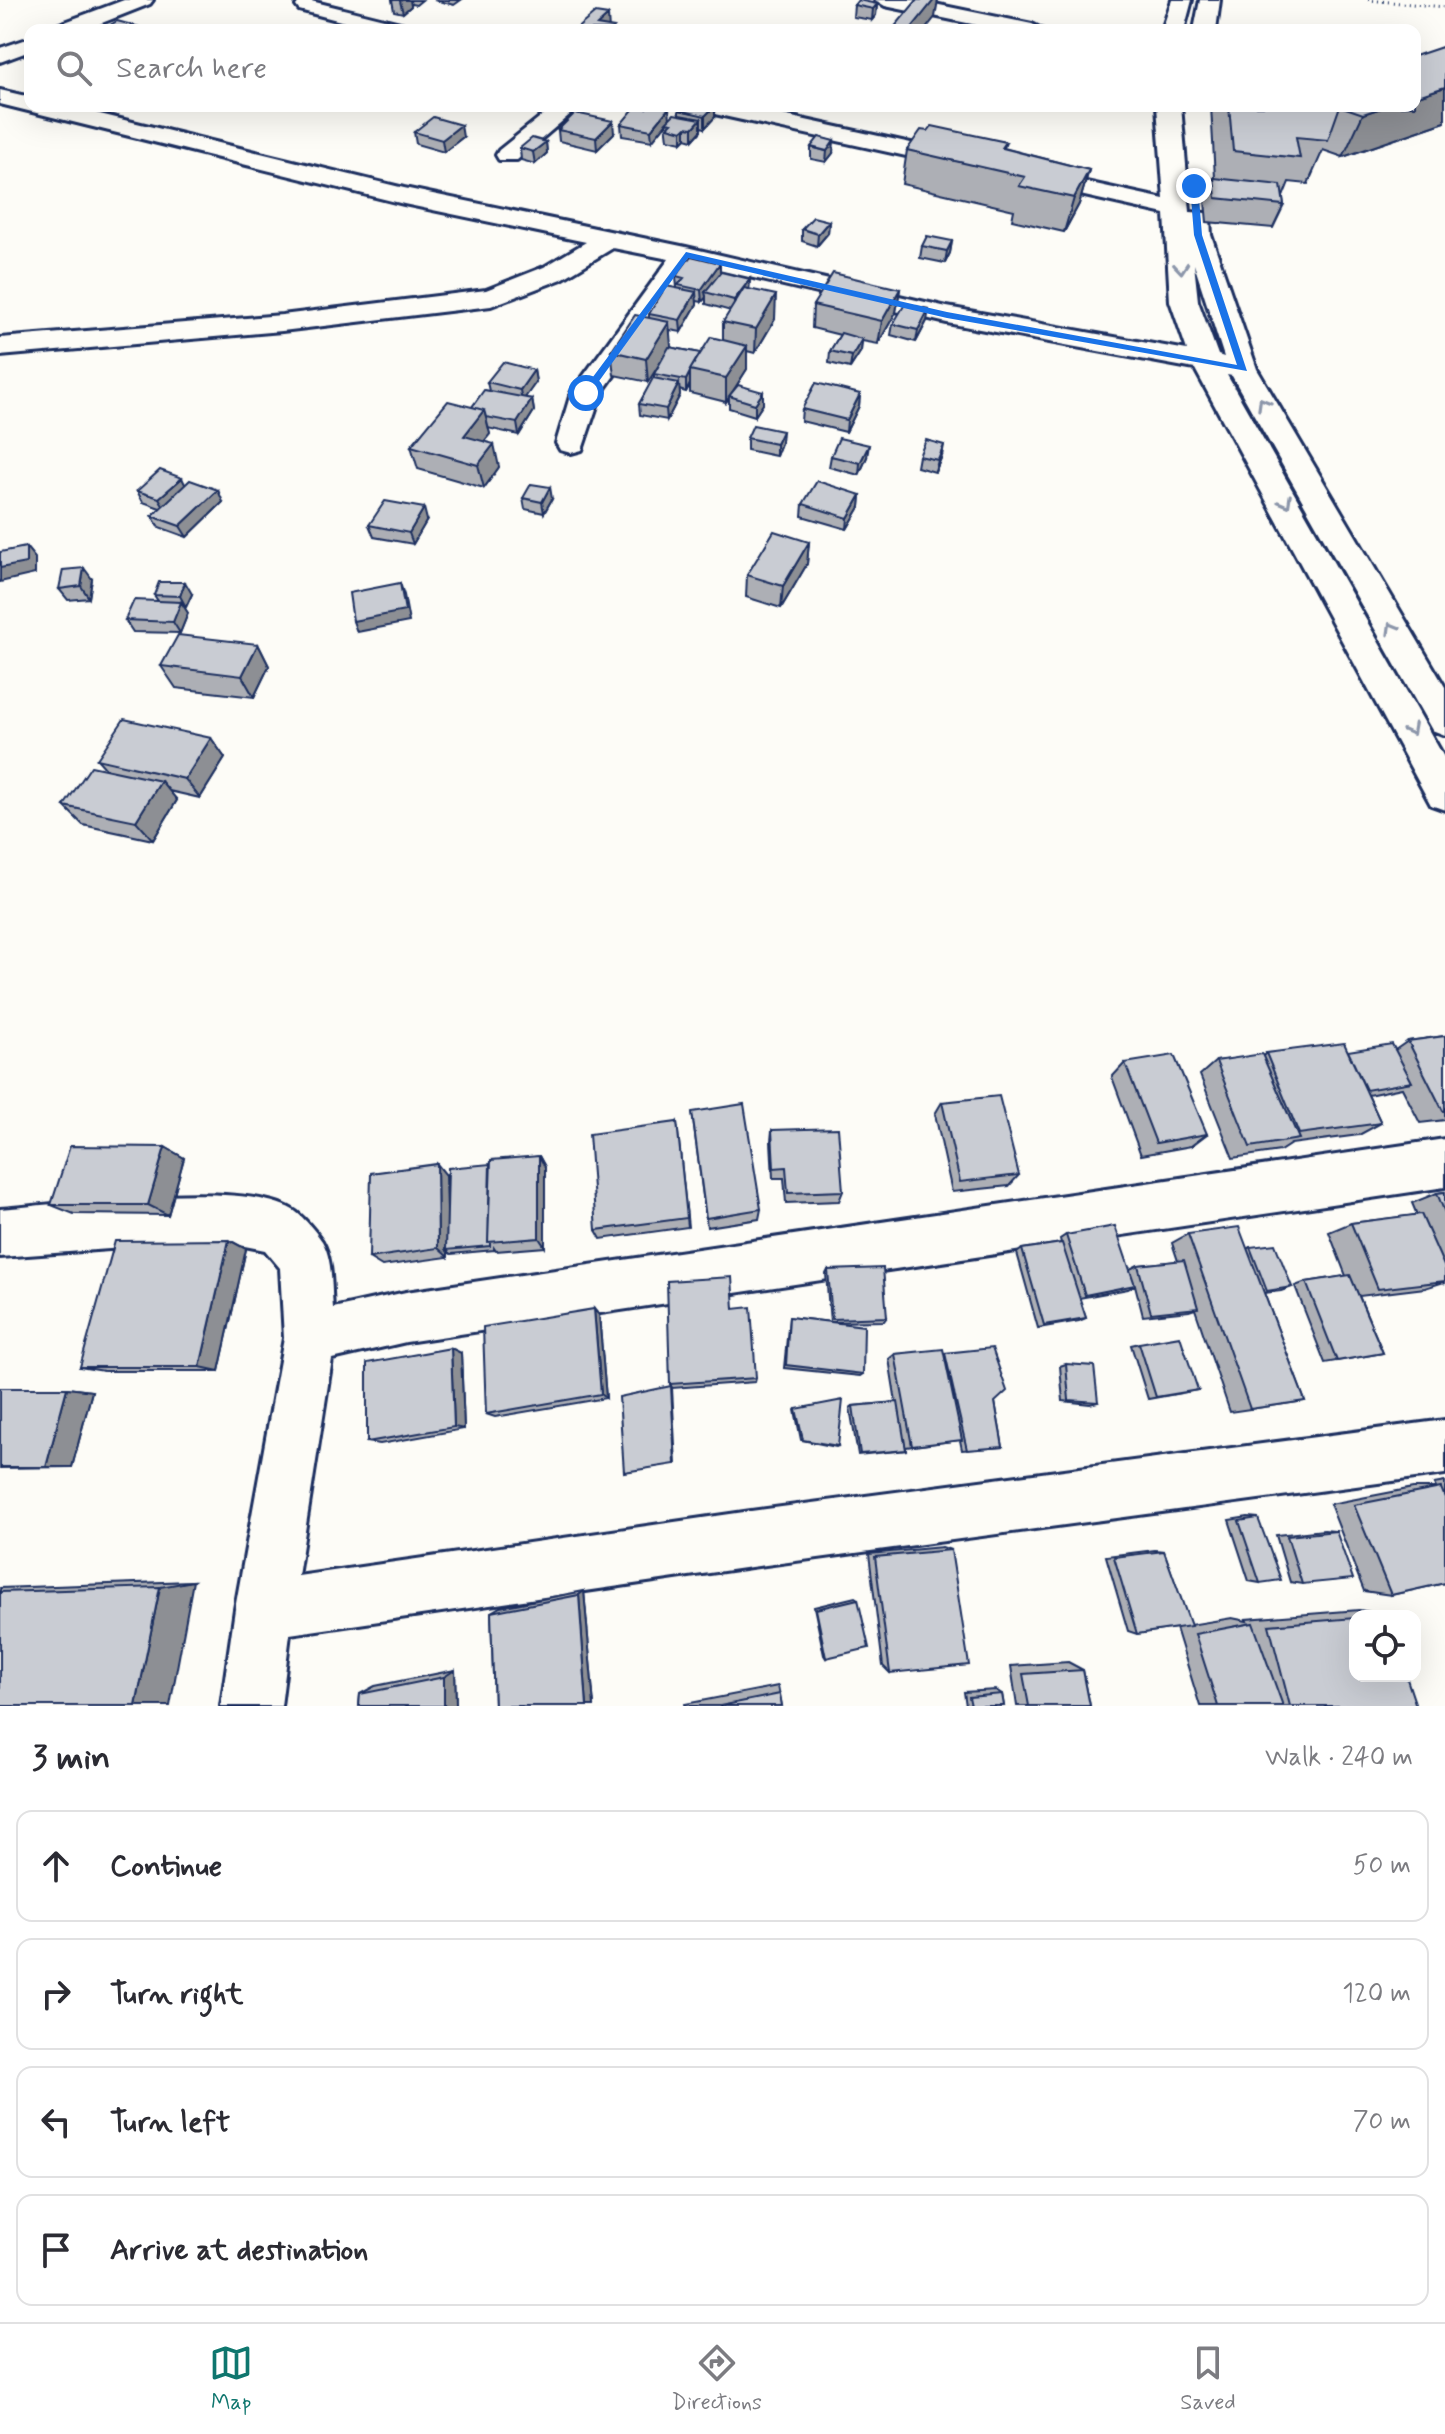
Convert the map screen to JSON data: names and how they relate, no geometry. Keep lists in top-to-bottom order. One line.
{"page":{"search":"Search here","heading":["3 min","Walk · 240 m"],"list":[["Continue","50 m"],["Turn right","120 m"],["Turn left","70 m"],"Arrive at destination"],"nav":["Map","Directions","Saved"]}}
